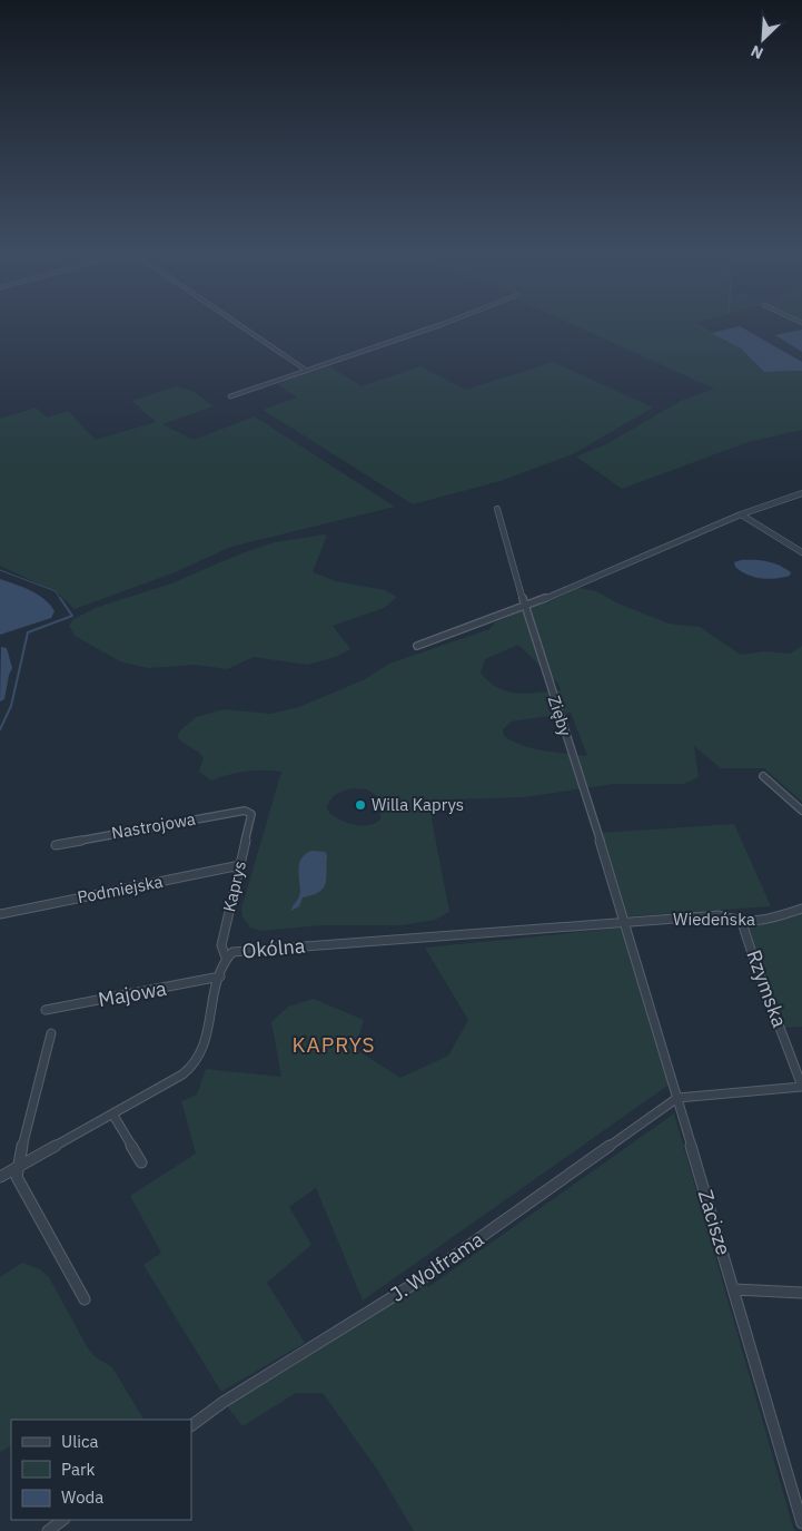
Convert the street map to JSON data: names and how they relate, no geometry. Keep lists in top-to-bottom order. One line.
{"streets":{"street":["Zięby","Nastrojowa","Kaprys","Podmiejska","Wiedeńska","Okólna","Rzymska","Majowa","Zacisze","J. Wolframa"]},"crossings":[["Zięby","Wiedeńska"],["Zięby","Okólna"],["Zięby","Zacisze"],["Nastrojowa","Kaprys"],["Kaprys","Podmiejska"],["Kaprys","Okólna"],["Wiedeńska","Okólna"],["Wiedeńska","Rzymska"],["Wiedeńska","Zacisze"],["Okólna","Majowa"],["Okólna","Zacisze"],["Zacisze","J. Wolframa"]],"districts":["KAPRYS"],"places":["Willa Kaprys"],"legend":["Ulica","Park","Woda"],"north":"bottom left"}
